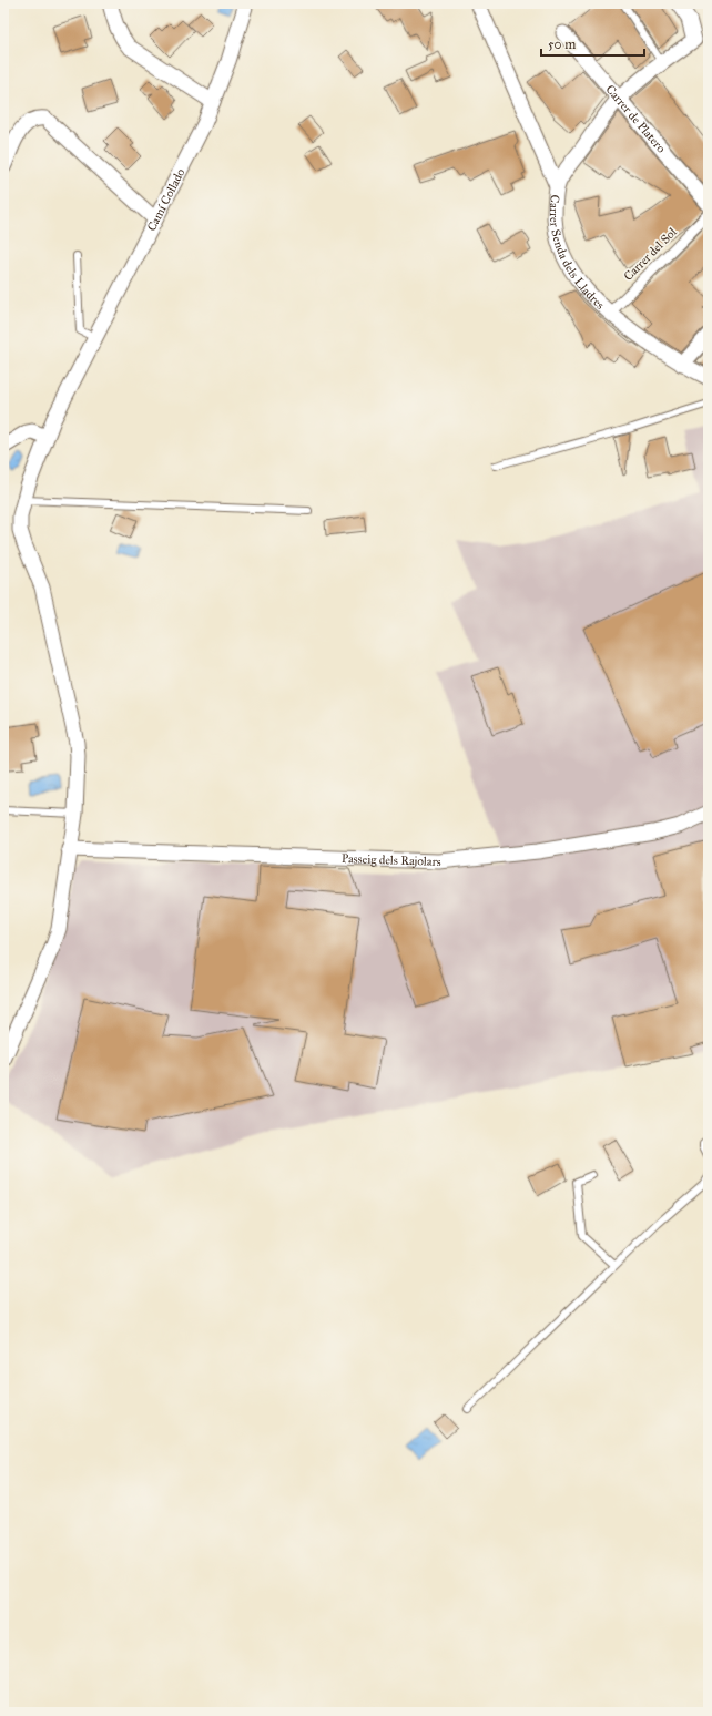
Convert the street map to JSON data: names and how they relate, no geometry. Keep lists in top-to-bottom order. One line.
{"streets":{"street":["Carrer de Platero","Camí Collado","Carrer Senda dels Lladres","Carrer del Sol","Passeig dels Rajolars"]},"crossings":[["Camí Collado","Passeig dels Rajolars"],["Carrer Senda dels Lladres","Carrer del Sol"]],"scale_bar":"50 m"}
